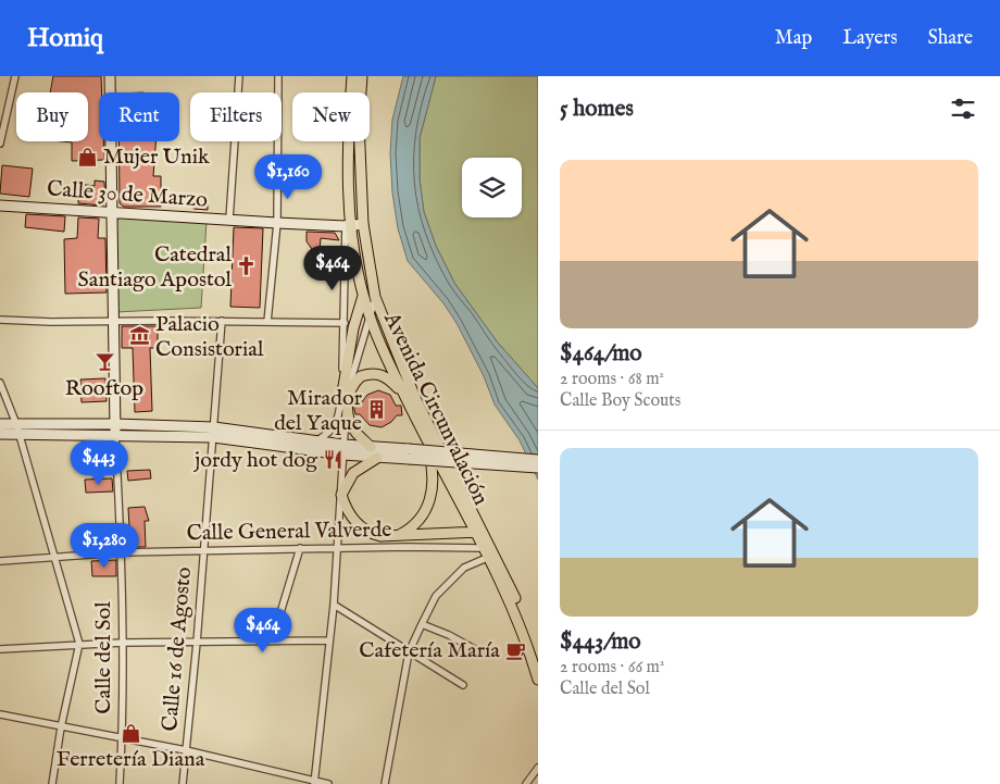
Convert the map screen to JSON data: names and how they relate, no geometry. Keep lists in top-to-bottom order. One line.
{"streets":{"main road":["Calle 30 de Marzo","Avenida Circunvalación","Calle del Sol"],"street":["Calle General Valverde","Calle 16 de Agosto"]},"crossings":[["Calle 30 de Marzo","Avenida Circunvalación"],["Calle 30 de Marzo","Calle del Sol"],["Avenida Circunvalación","Calle General Valverde"],["Calle General Valverde","Calle 16 de Agosto"],["Calle General Valverde","Calle del Sol"]],"places":{"shop":["Mujer Unik","Ferretería Diana"],"church":["Catedral Santiago Apostol"],"museum":["Palacio Consistorial"],"bar":["Rooftop"],"building":["Mirador del Yaque"],"restaurant":["jordy hot dog"],"cafe":["Cafetería María"]},"page":{"header":"Homiq","nav":["Map","Layers","Share"],"heading":"5 homes","chip":["Buy","Rent","Filters","New"],"list":[{"name":"$464/mo","note":"2 rooms · 68 m² · Calle Boy Scouts"},{"name":"$443/mo","note":"2 rooms · 66 m² · Calle del Sol"}],"price":["$1,160","$464","$443","$1,280","$464"]}}
